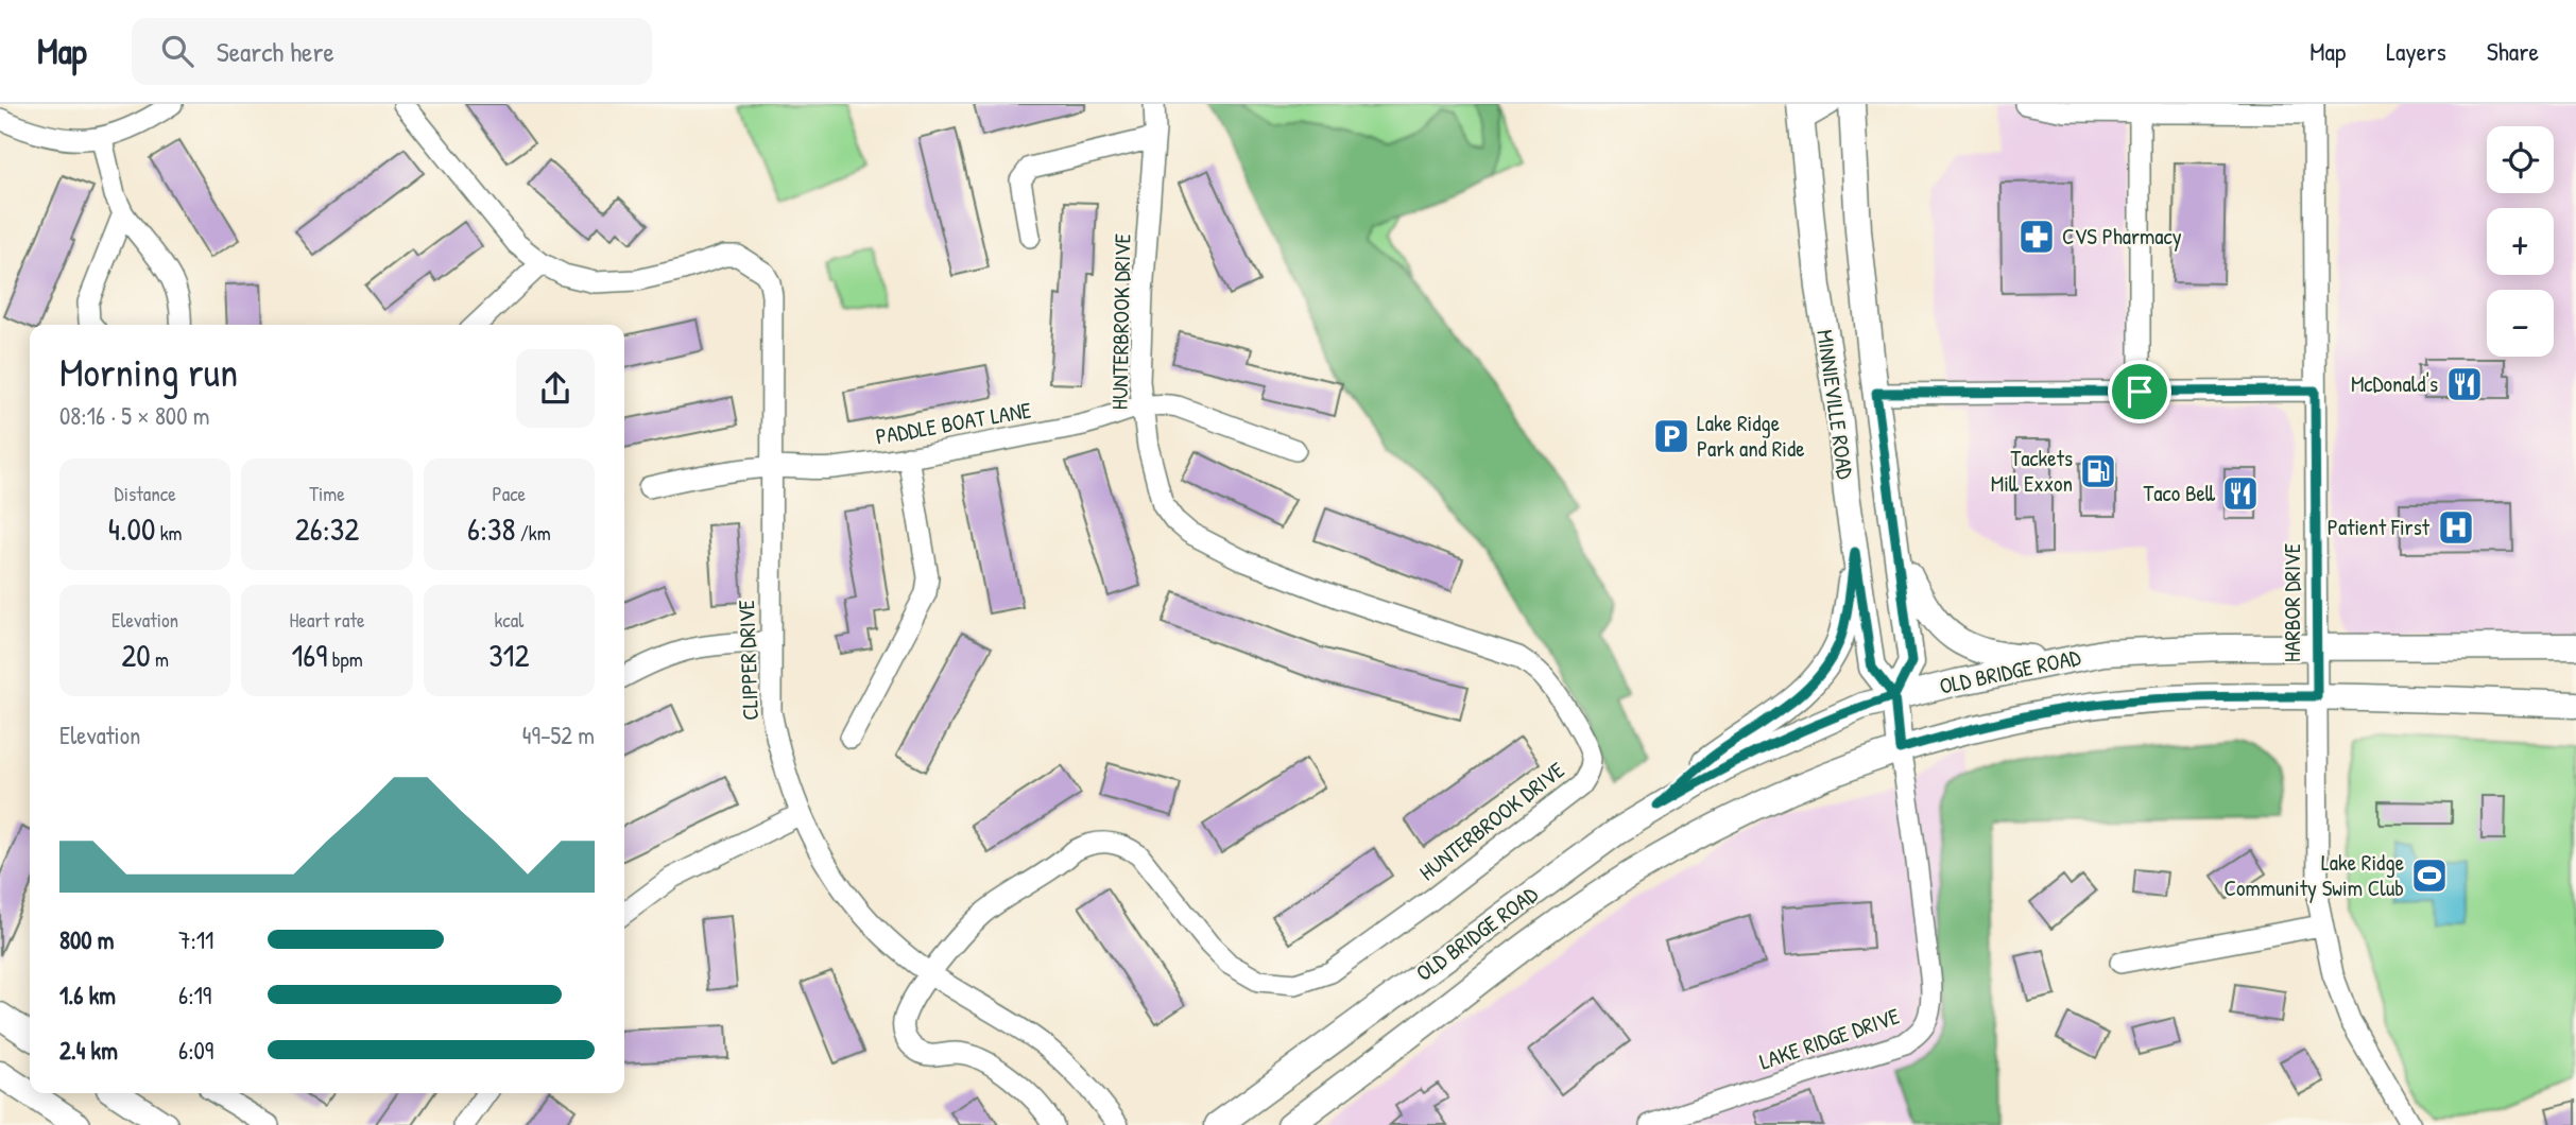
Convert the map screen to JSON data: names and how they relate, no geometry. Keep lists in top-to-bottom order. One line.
{"streets":{"main road":["MINNIEVILLE ROAD","OLD BRIDGE ROAD"],"street":["HUNTERBROOK DRIVE","PADDLE BOAT LANE","HARBOR DRIVE","CLIPPER DRIVE","LAKE RIDGE DRIVE"]},"crossings":[["HUNTERBROOK DRIVE","PADDLE BOAT LANE"],["HUNTERBROOK DRIVE","CLIPPER DRIVE"],["MINNIEVILLE ROAD","OLD BRIDGE ROAD"],["PADDLE BOAT LANE","CLIPPER DRIVE"],["HARBOR DRIVE","OLD BRIDGE ROAD"],["OLD BRIDGE ROAD","LAKE RIDGE DRIVE"]],"places":{"pharmacy":["CVS Pharmacy"],"restaurant":["McDonald's","Taco Bell"],"parking":["Lake Ridge Park and Ride"],"fuel station":["Tackets Mill Exxon"],"hospital":["Patient First"],"sports":["Lake Ridge Community Swim Club"]},"page":{"header":"Map","search":"Search here","nav":["Map","Layers","Share"],"map_buttons":["+","−"],"heading":["Morning run","08:16 · 5 × 800 m"],"stats":[["Distance","4.00 km"],["Time","26:32"],["Pace","6:38 /km"],["Elevation","20 m"],["Heart rate","169 bpm"],["kcal","312"]],"chart":["Elevation","49–52 m"],"list":[{"name":"800 m","note":"7:11"},{"name":"1.6 km","note":"6:19"},{"name":"2.4 km","note":"6:09"}]}}
